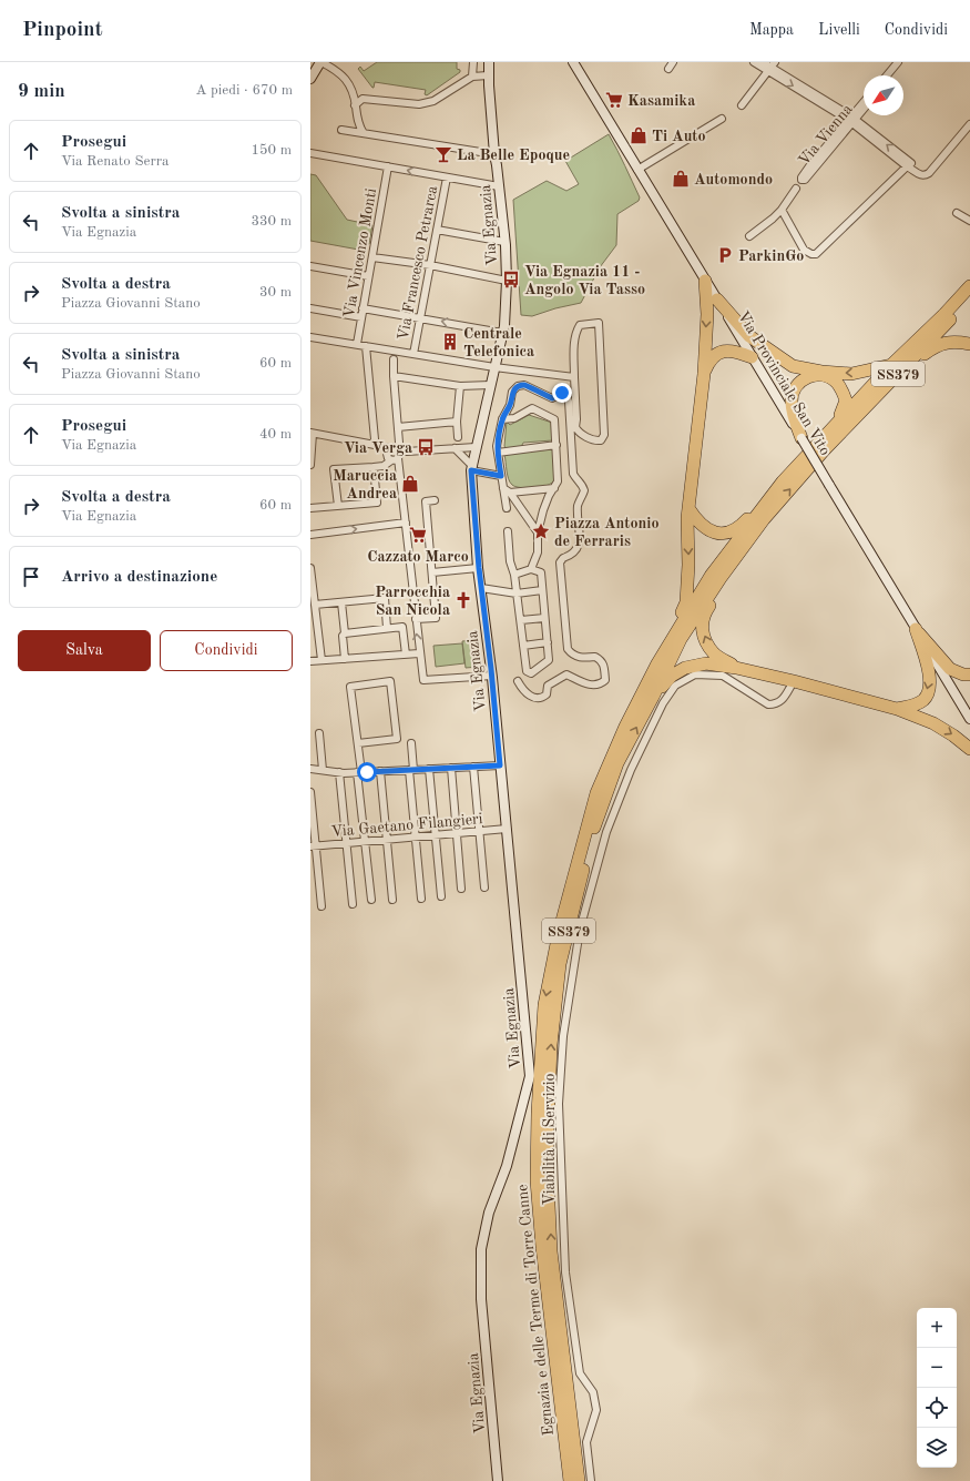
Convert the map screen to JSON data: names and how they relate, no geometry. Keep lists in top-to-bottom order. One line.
{"streets":{"highway":["SS379","Egnazia e delle Terme di Torre Canne"],"street":["Via Vienna","Via Egnazia","Via Vincenzo Monti","Via Francesco Petrarca","Via Provinciale San Vito","Via Gaetano Filangieri","Viabilità di Servizio"]},"crossings":[["Via Egnazia","Via Gaetano Filangieri"]],"places":{"supermarket":["Kasamika","Cazzato Marco"],"shop":["Ti Auto","Automondo","Maruccia Andrea"],"bar":["La Belle Epoque"],"parking":["ParkinGo"],"bus stop":["Via Egnazia 11 - Angolo Via Tasso","Via Verga"],"building":["Centrale Telefonica"],"place":["Piazza Antonio de Ferraris"],"church":["Parrocchia San Nicola"]},"north":"bottom left","page":{"header":"Pinpoint","nav":["Mappa","Livelli","Condividi"],"heading":["9 min","A piedi · 670 m"],"list":[["Prosegui","Via Renato Serra","150 m"],["Svolta a sinistra","Via Egnazia","330 m"],["Svolta a destra","Piazza Giovanni Stano","30 m"],["Svolta a sinistra","Piazza Giovanni Stano","60 m"],["Prosegui","Via Egnazia","40 m"],["Svolta a destra","Via Egnazia","60 m"],"Arrivo a destinazione"],"buttons":["Salva","Condividi"],"map_buttons":["+","−"]}}
